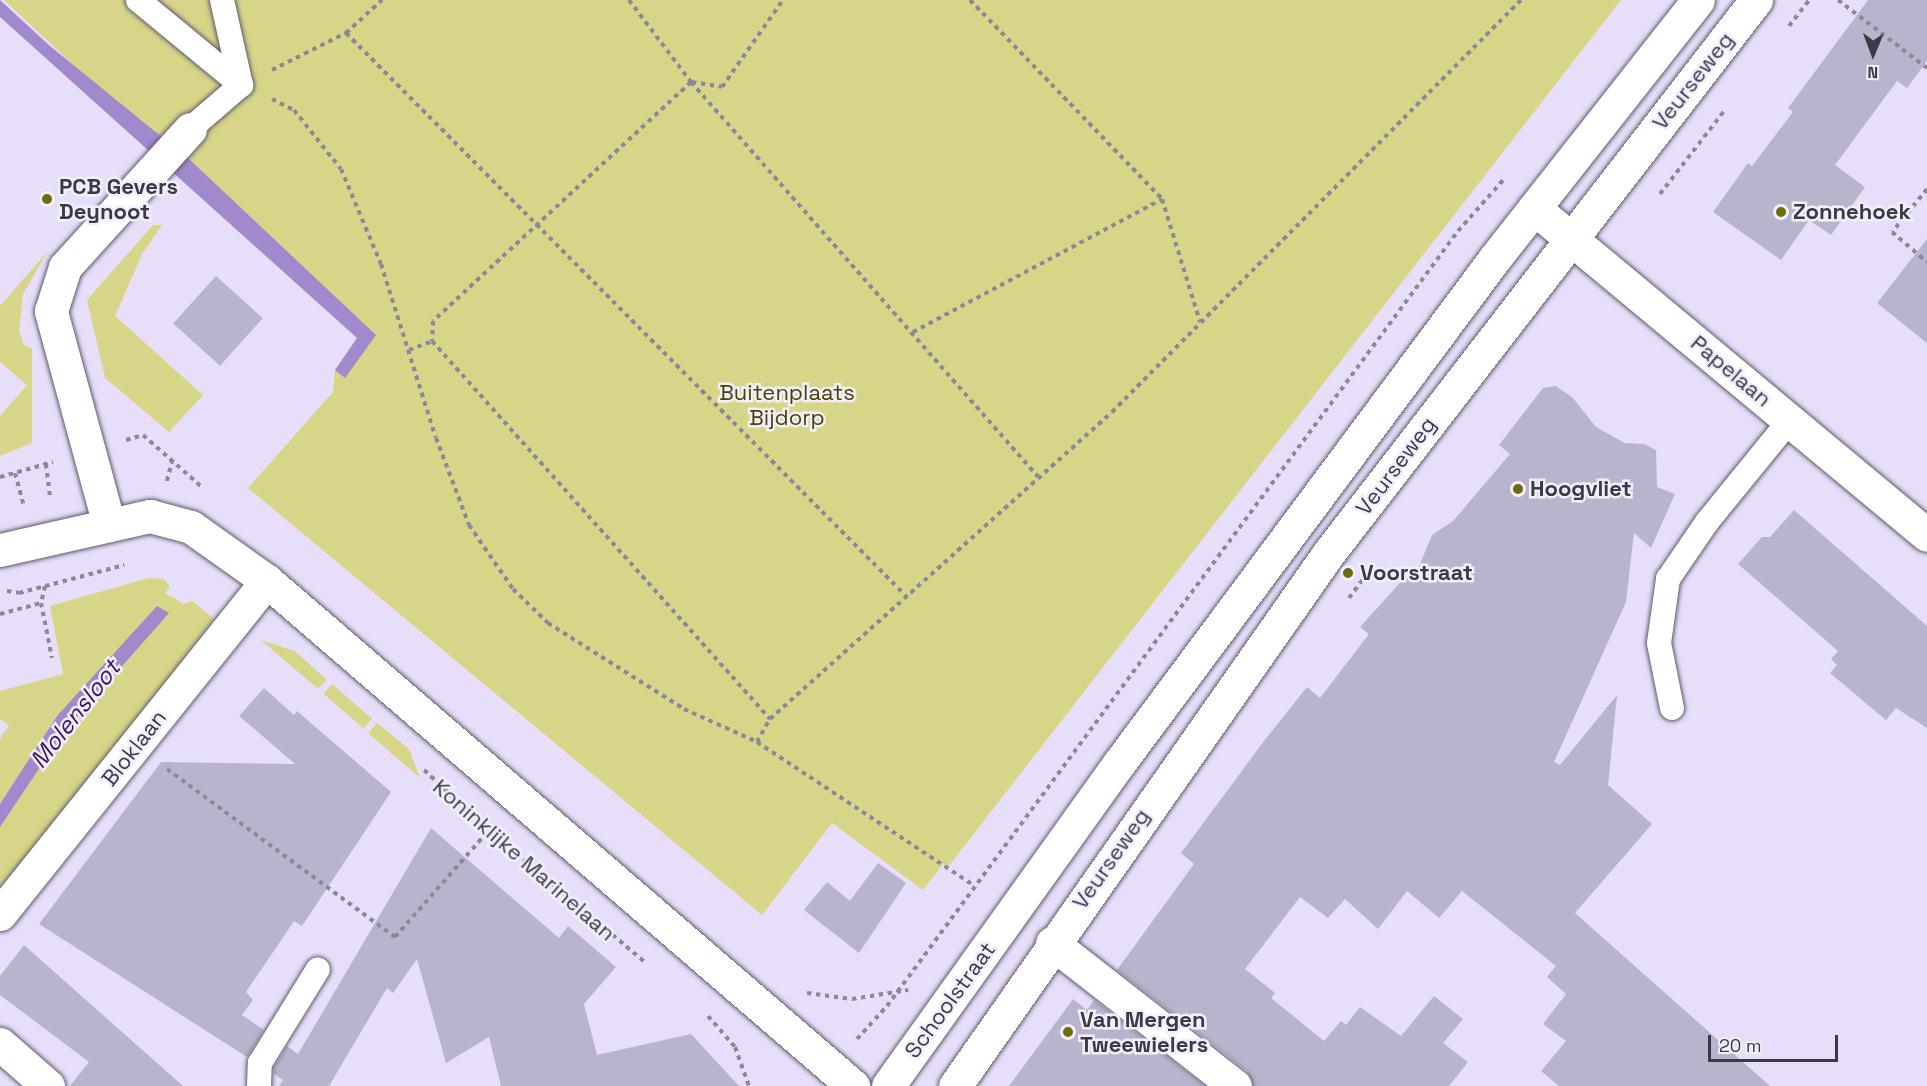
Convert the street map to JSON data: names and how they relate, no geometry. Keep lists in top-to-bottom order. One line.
{"streets":{"street":["Veurseweg","Papelaan","Bloklaan","Koninklijke Marinelaan","Schoolstraat"]},"crossings":[["Veurseweg","Papelaan"],["Veurseweg","Schoolstraat"],["Bloklaan","Koninklijke Marinelaan"]],"water":["Molensloot"],"parks":["Buitenplaats Bijdorp"],"places":["PCB Gevers Deynoot","Zonnehoek","Hoogvliet","Voorstraat","Van Mergen Tweewielers"],"scale_bar":"20 m","north":"bottom"}
